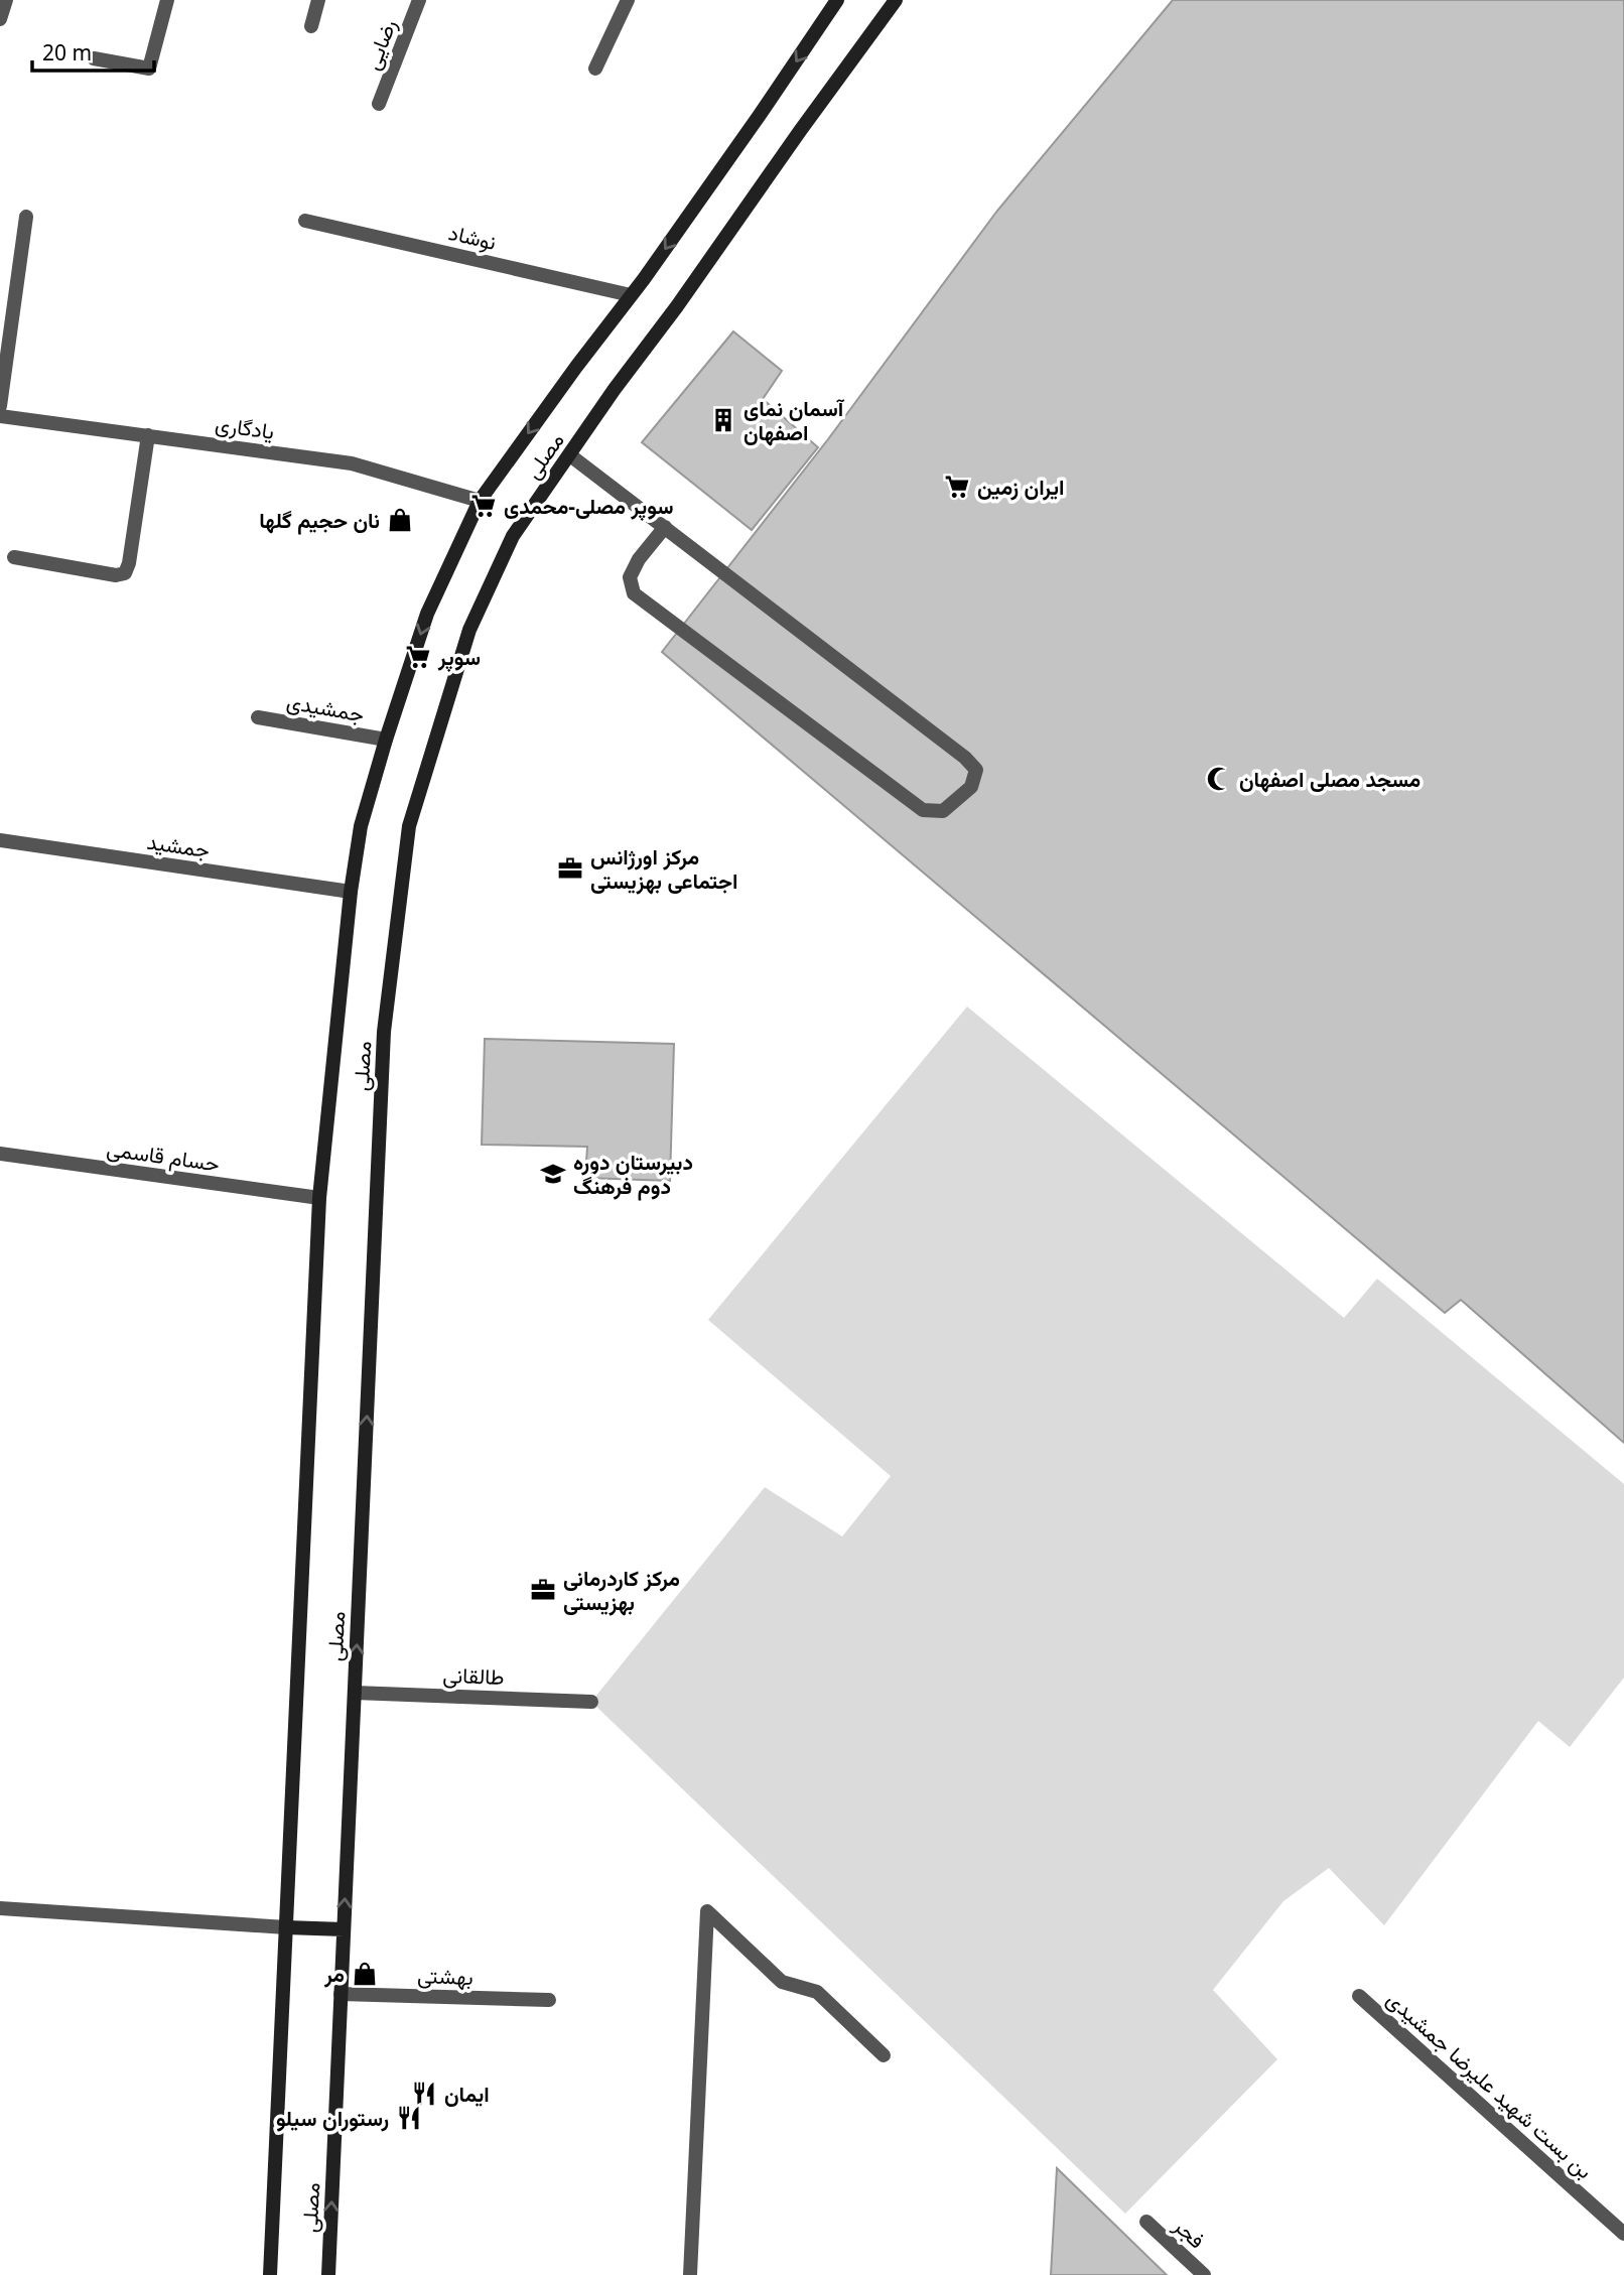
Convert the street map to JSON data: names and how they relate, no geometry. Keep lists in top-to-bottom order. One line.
{"streets":{"main road":["مصلی"],"street":["رضایی","نوشاد","یادگاری","جمشیدی","جمشید","حسام قاسمی","طالقانی","بهشتی","بن بست شهید علیرضا جمشیدی","فجر"]},"crossings":[["نوشاد","مصلی"],["یادگاری","مصلی"],["مصلی","جمشیدی"],["مصلی","جمشید"],["مصلی","حسام قاسمی"],["مصلی","طالقانی"],["مصلی","بهشتی"]],"places":{"building":["آسمان نمای اصفهان"],"supermarket":["ایران زمین","سوپر مصلی-محمدی","سوپر"],"shop":["نان حجیم گلها","مر"],"mosque":["مسجد مصلی اصفهان"],"office":["مرکز اورژانس اجتماعی بهزیستی","مرکز کاردرمانی بهزیستی"],"school or university":["دبیرستان دوره دوم فرهنگ"],"restaurant":["ایمان","رستوران سیلو"]},"scale_bar":"20 m"}
